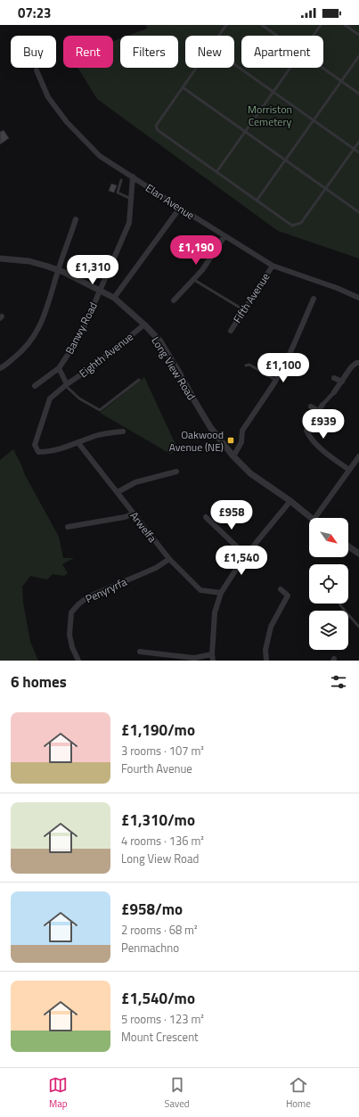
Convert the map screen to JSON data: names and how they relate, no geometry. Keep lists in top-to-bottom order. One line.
{"streets":{"street":["Elan Avenue","Fifth Avenue","Banwy Road","Eighth Avenue","Long View Road","Arwelfa","Penyryrfa"]},"crossings":[["Elan Avenue","Fifth Avenue"],["Elan Avenue","Banwy Road"],["Banwy Road","Long View Road"],["Eighth Avenue","Long View Road"],["Eighth Avenue","Arwelfa"],["Arwelfa","Penyryrfa"]],"parks":["Morriston Cemetery"],"places":{"transit":["Oakwood Avenue (NE)"]},"north":"bottom right","page":{"status":"07:23","chip":["Buy","Rent","Filters","New","Apartment"],"price":["£1,190","£1,310","£1,100","£939","£958","£1,540"],"heading":"6 homes","list":[{"name":"£1,190/mo","note":"3 rooms · 107 m² · Fourth Avenue"},{"name":"£1,310/mo","note":"4 rooms · 136 m² · Long View Road"},{"name":"£958/mo","note":"2 rooms · 68 m² · Penmachno"},{"name":"£1,540/mo","note":"5 rooms · 123 m² · Mount Crescent"}],"tabs":["Map","Saved","Home"]}}
